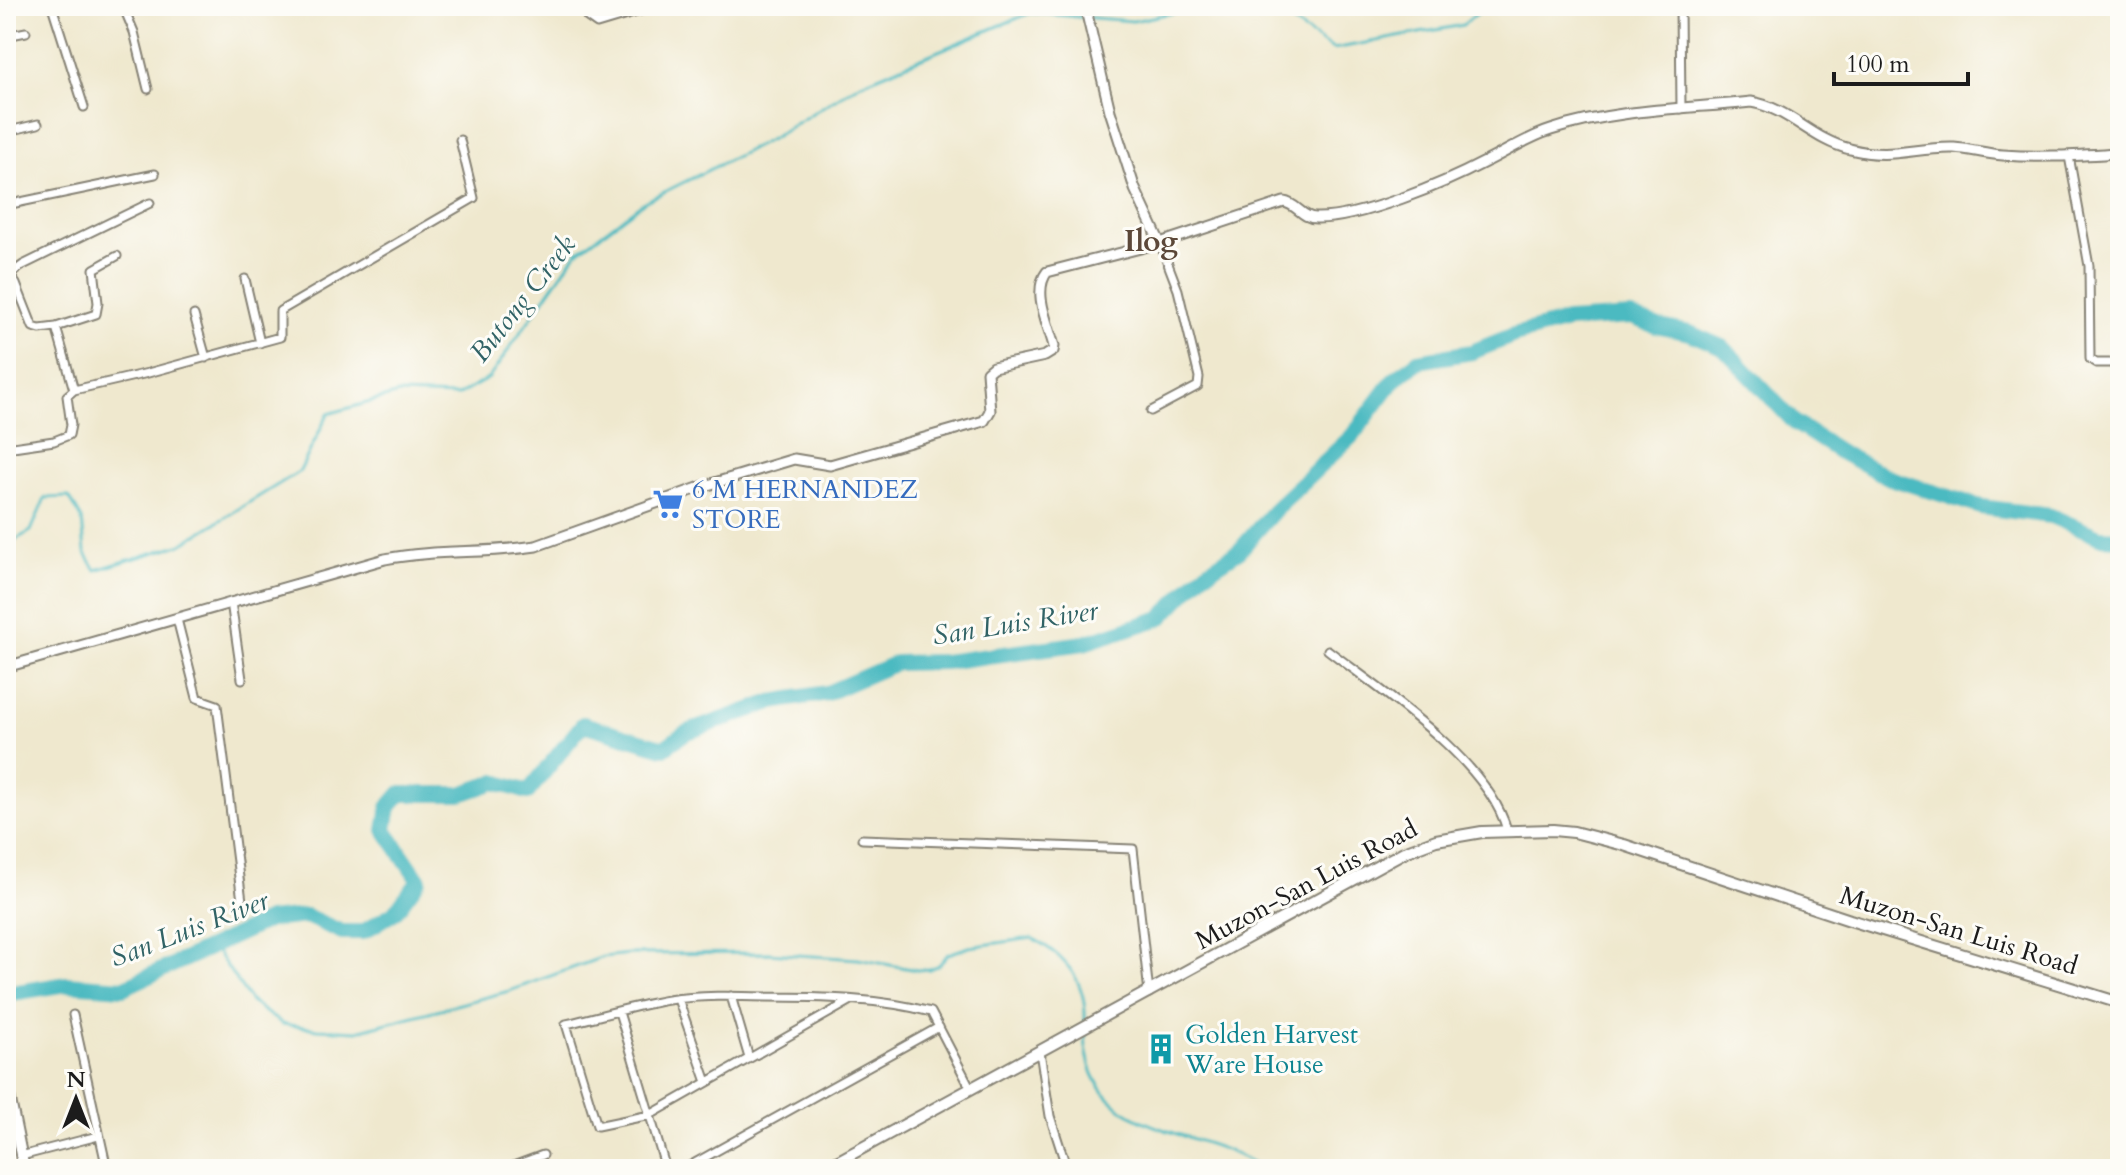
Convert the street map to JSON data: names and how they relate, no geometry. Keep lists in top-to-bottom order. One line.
{"streets":{"main road":["Muzon-San Luis Road"]},"districts":["Ilog"],"water":["Butong Creek","San Luis River"],"places":{"supermarket":["6 M HERNANDEZ STORE"],"building":["Golden Harvest Ware House"]},"scale_bar":"100 m","north":"top"}
